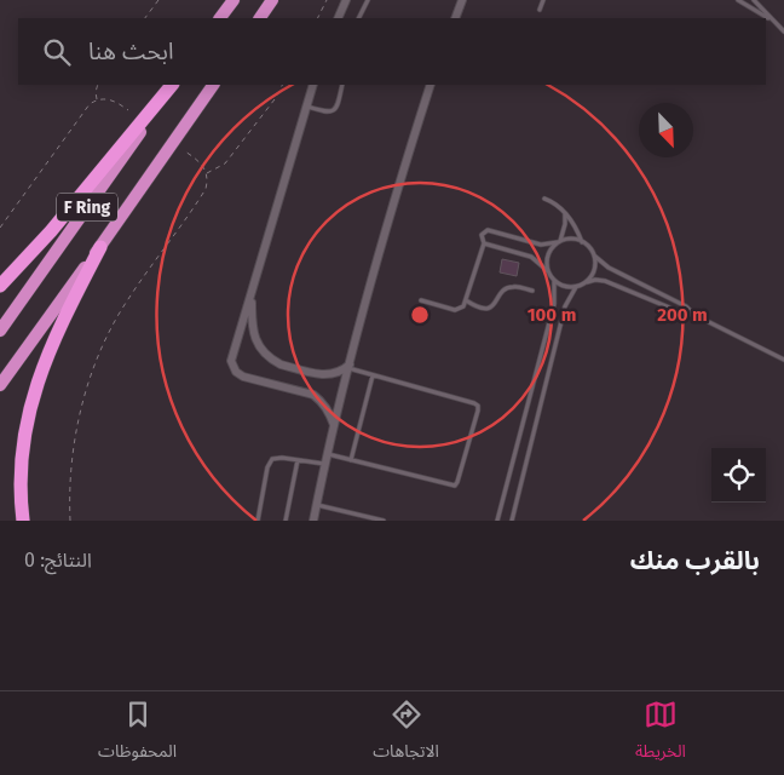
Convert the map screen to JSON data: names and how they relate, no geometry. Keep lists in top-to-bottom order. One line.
{"streets":{"highway":["F Ring"]},"north":"bottom right","page":{"search":"ابحث هنا","heading":["بالقرب منك","النتائج: 0"],"nav":["الخريطة","الاتجاهات","المحفوظات"]},"rings":["100 m","200 m"]}
